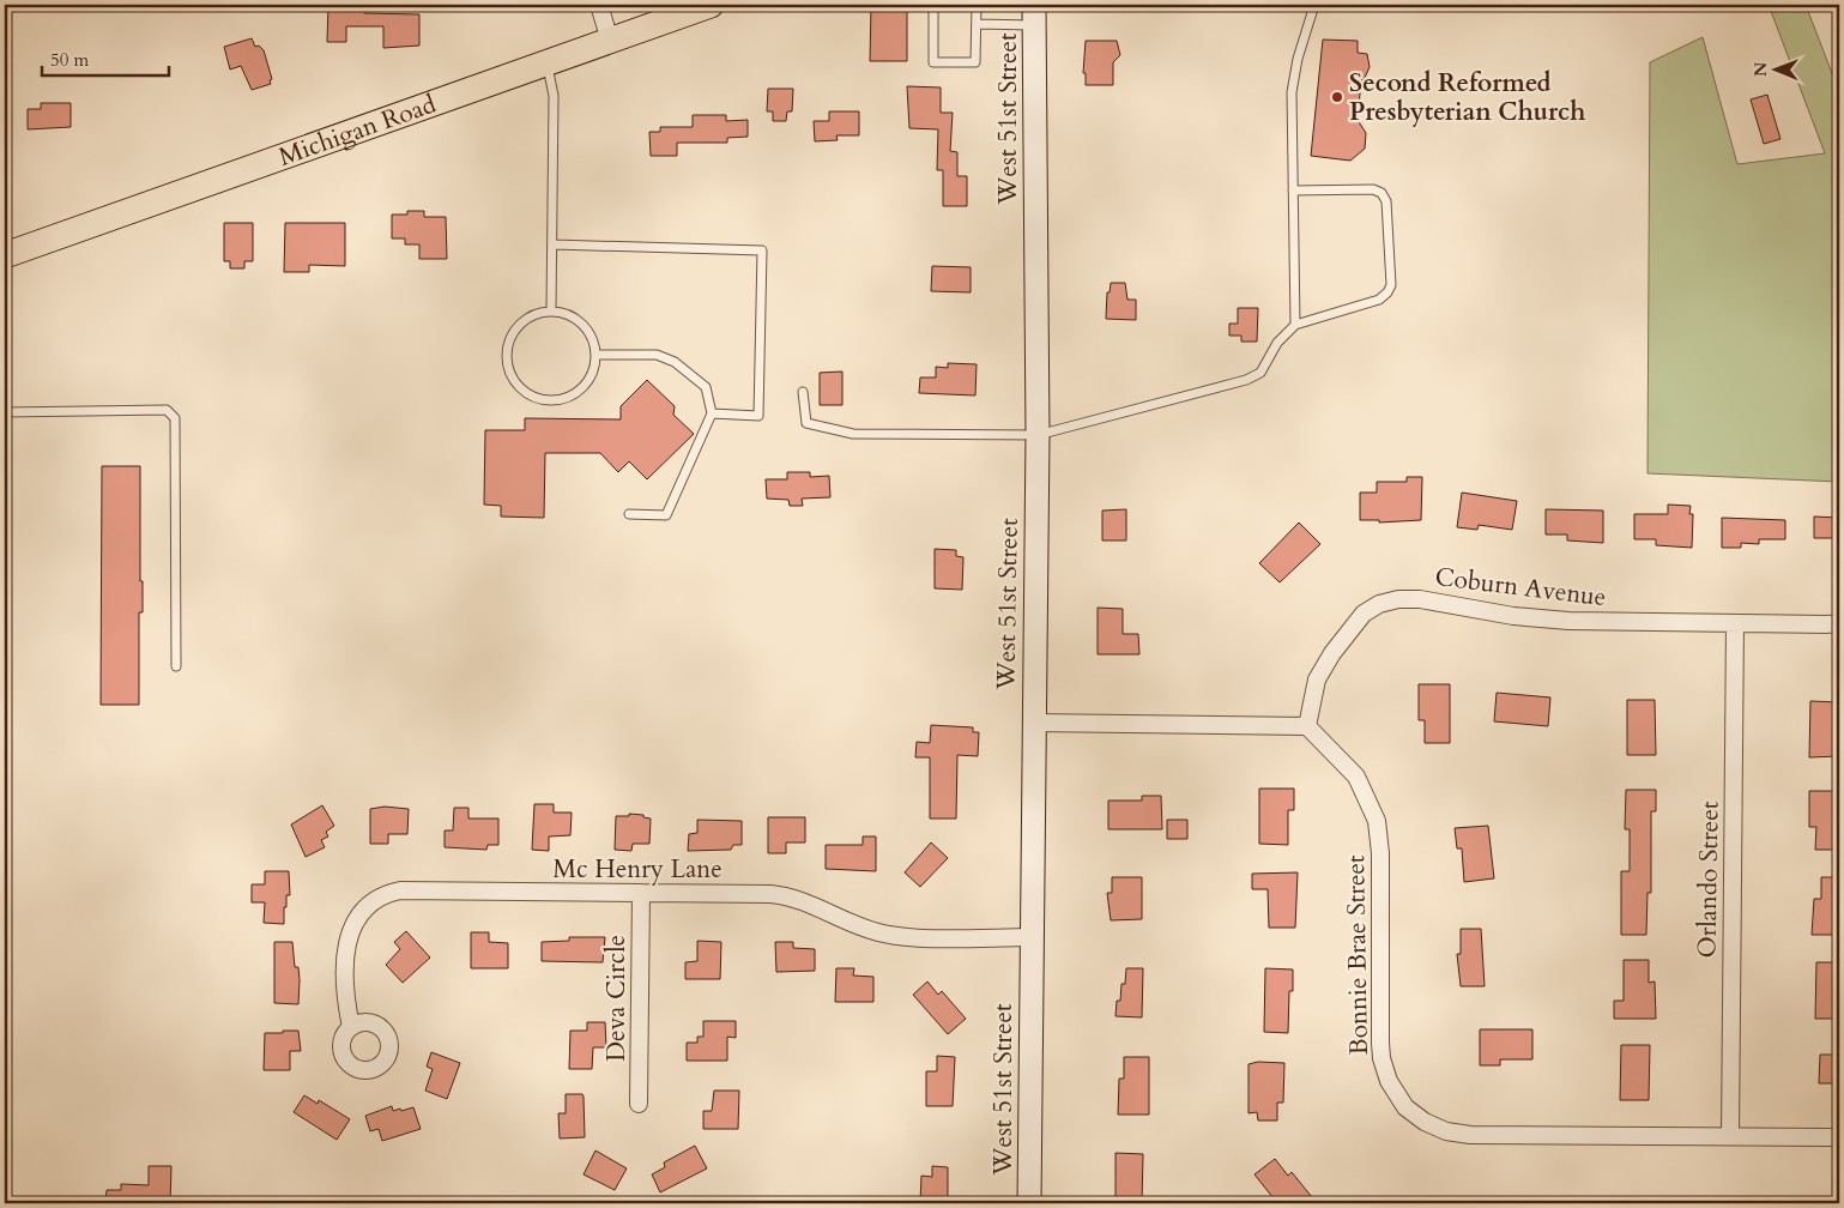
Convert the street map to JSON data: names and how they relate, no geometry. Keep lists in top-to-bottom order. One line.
{"streets":{"main road":["Michigan Road"],"street":["West 51st Street","Coburn Avenue","Mc Henry Lane","Orlando Street","Bonnie Brae Street","Deva Circle"]},"crossings":[["West 51st Street","Mc Henry Lane"],["Coburn Avenue","Orlando Street"],["Coburn Avenue","Bonnie Brae Street"],["Mc Henry Lane","Deva Circle"],["Orlando Street","Bonnie Brae Street"]],"places":["Second Reformed Presbyterian Church"],"scale_bar":"50 m","north":"left"}
